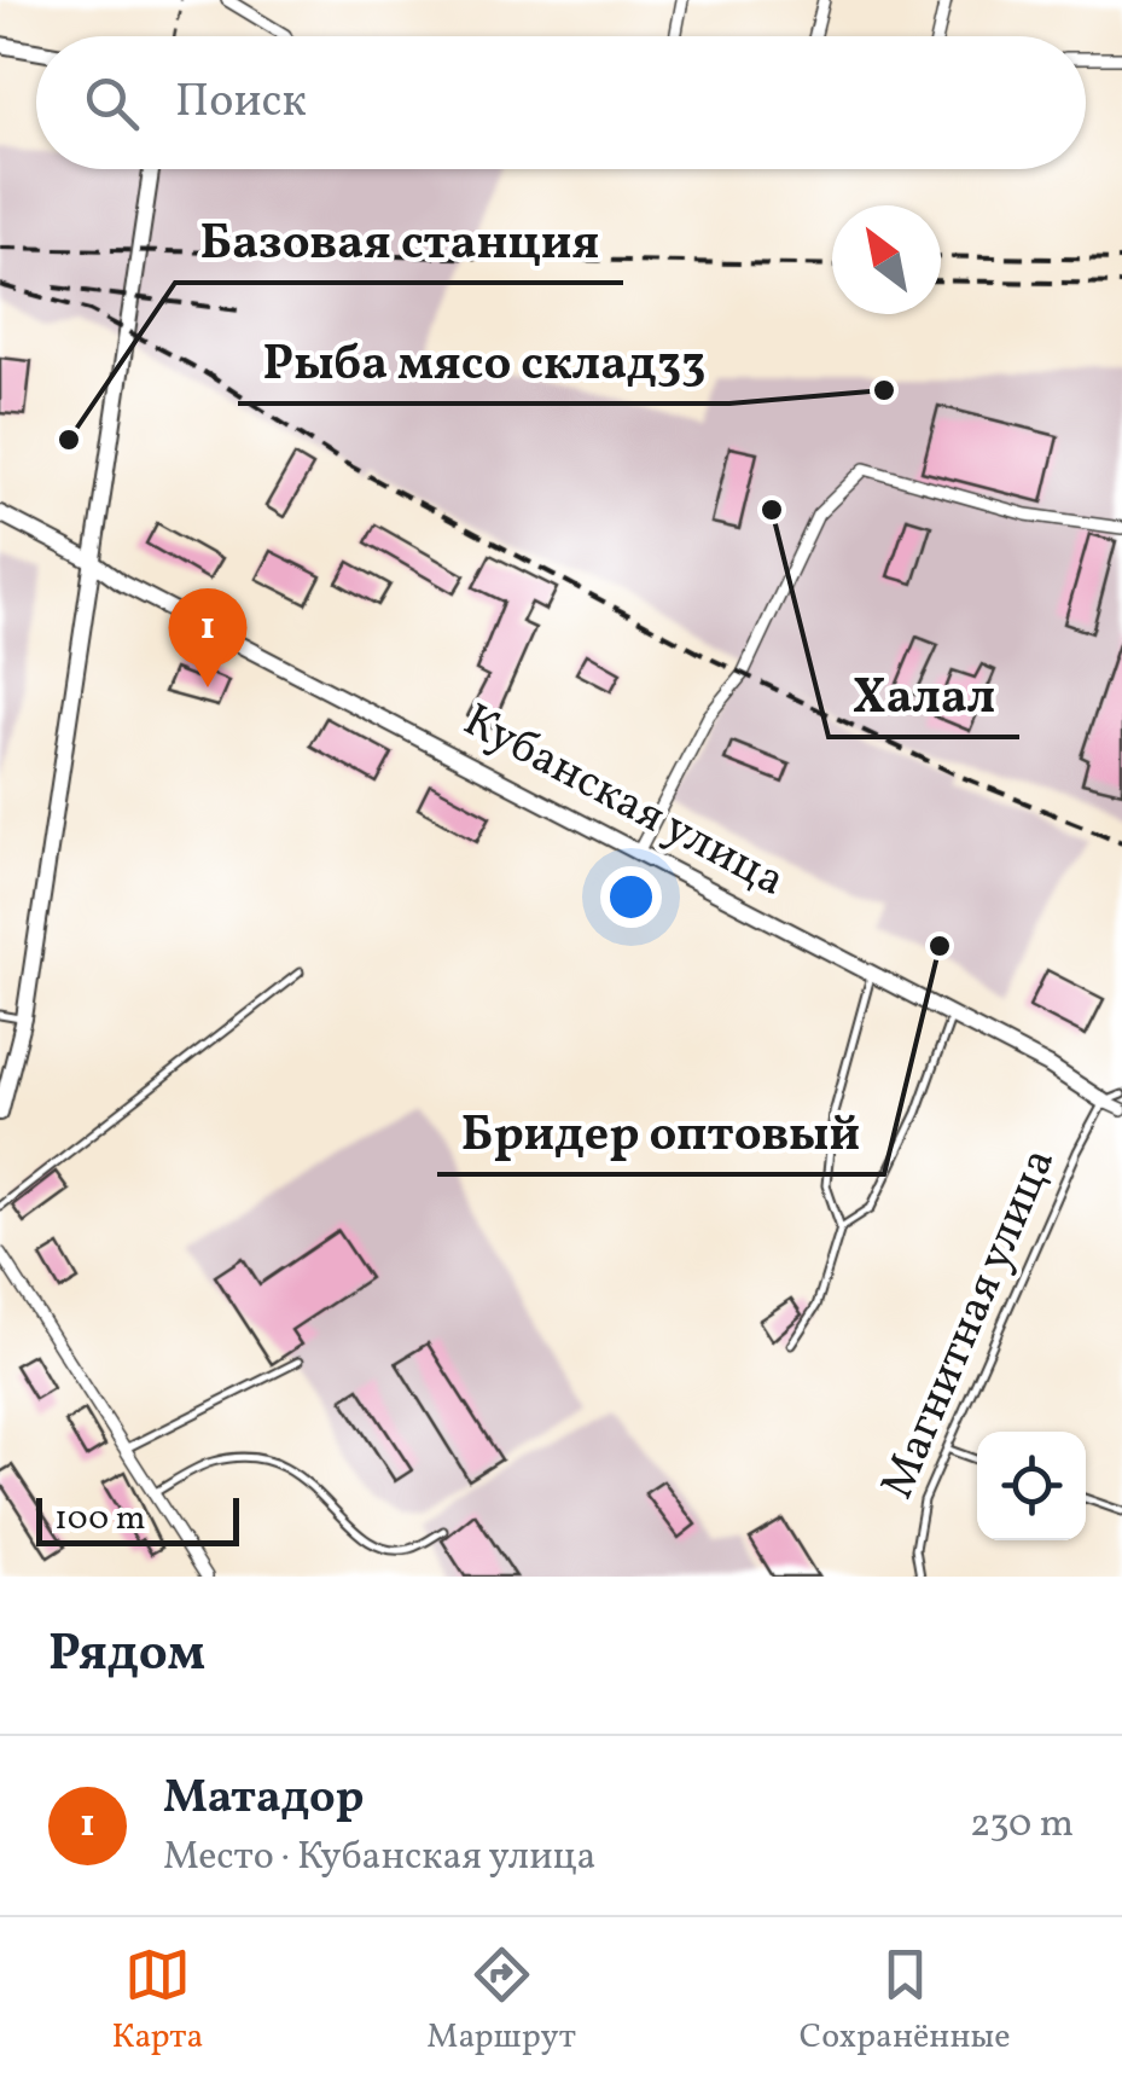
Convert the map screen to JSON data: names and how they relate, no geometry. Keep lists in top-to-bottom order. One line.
{"streets":{"main road":["Кубанская улица"],"lane":["Магнитная улица"]},"crossings":[["Кубанская улица","Магнитная улица"]],"places":["Рыба мясо склад33","Базовая станция","Халал","Бридер оптовый"],"scale_bar":"100 m","north":"top left","page":{"search":"Поиск","pins":"1","scale":"100 m","heading":"Рядом","list":[{"mark":"1","name":"Матадор","note":"Место · Кубанская улица","value":"230 m"}],"nav":["Карта","Маршрут","Сохранённые"]}}
